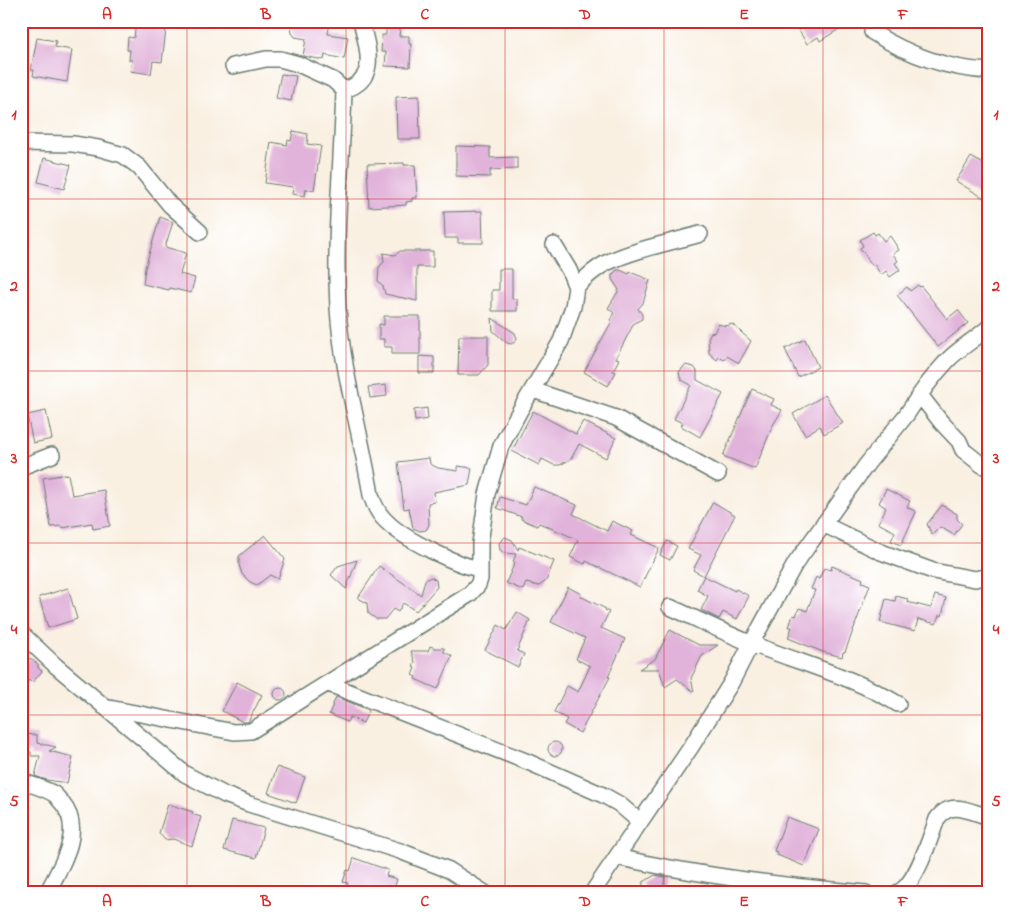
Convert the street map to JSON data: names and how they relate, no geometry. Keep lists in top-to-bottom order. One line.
{"grid":{"columns":["A","B","C","D","E","F"],"rows":["1","2","3","4","5"]}}
